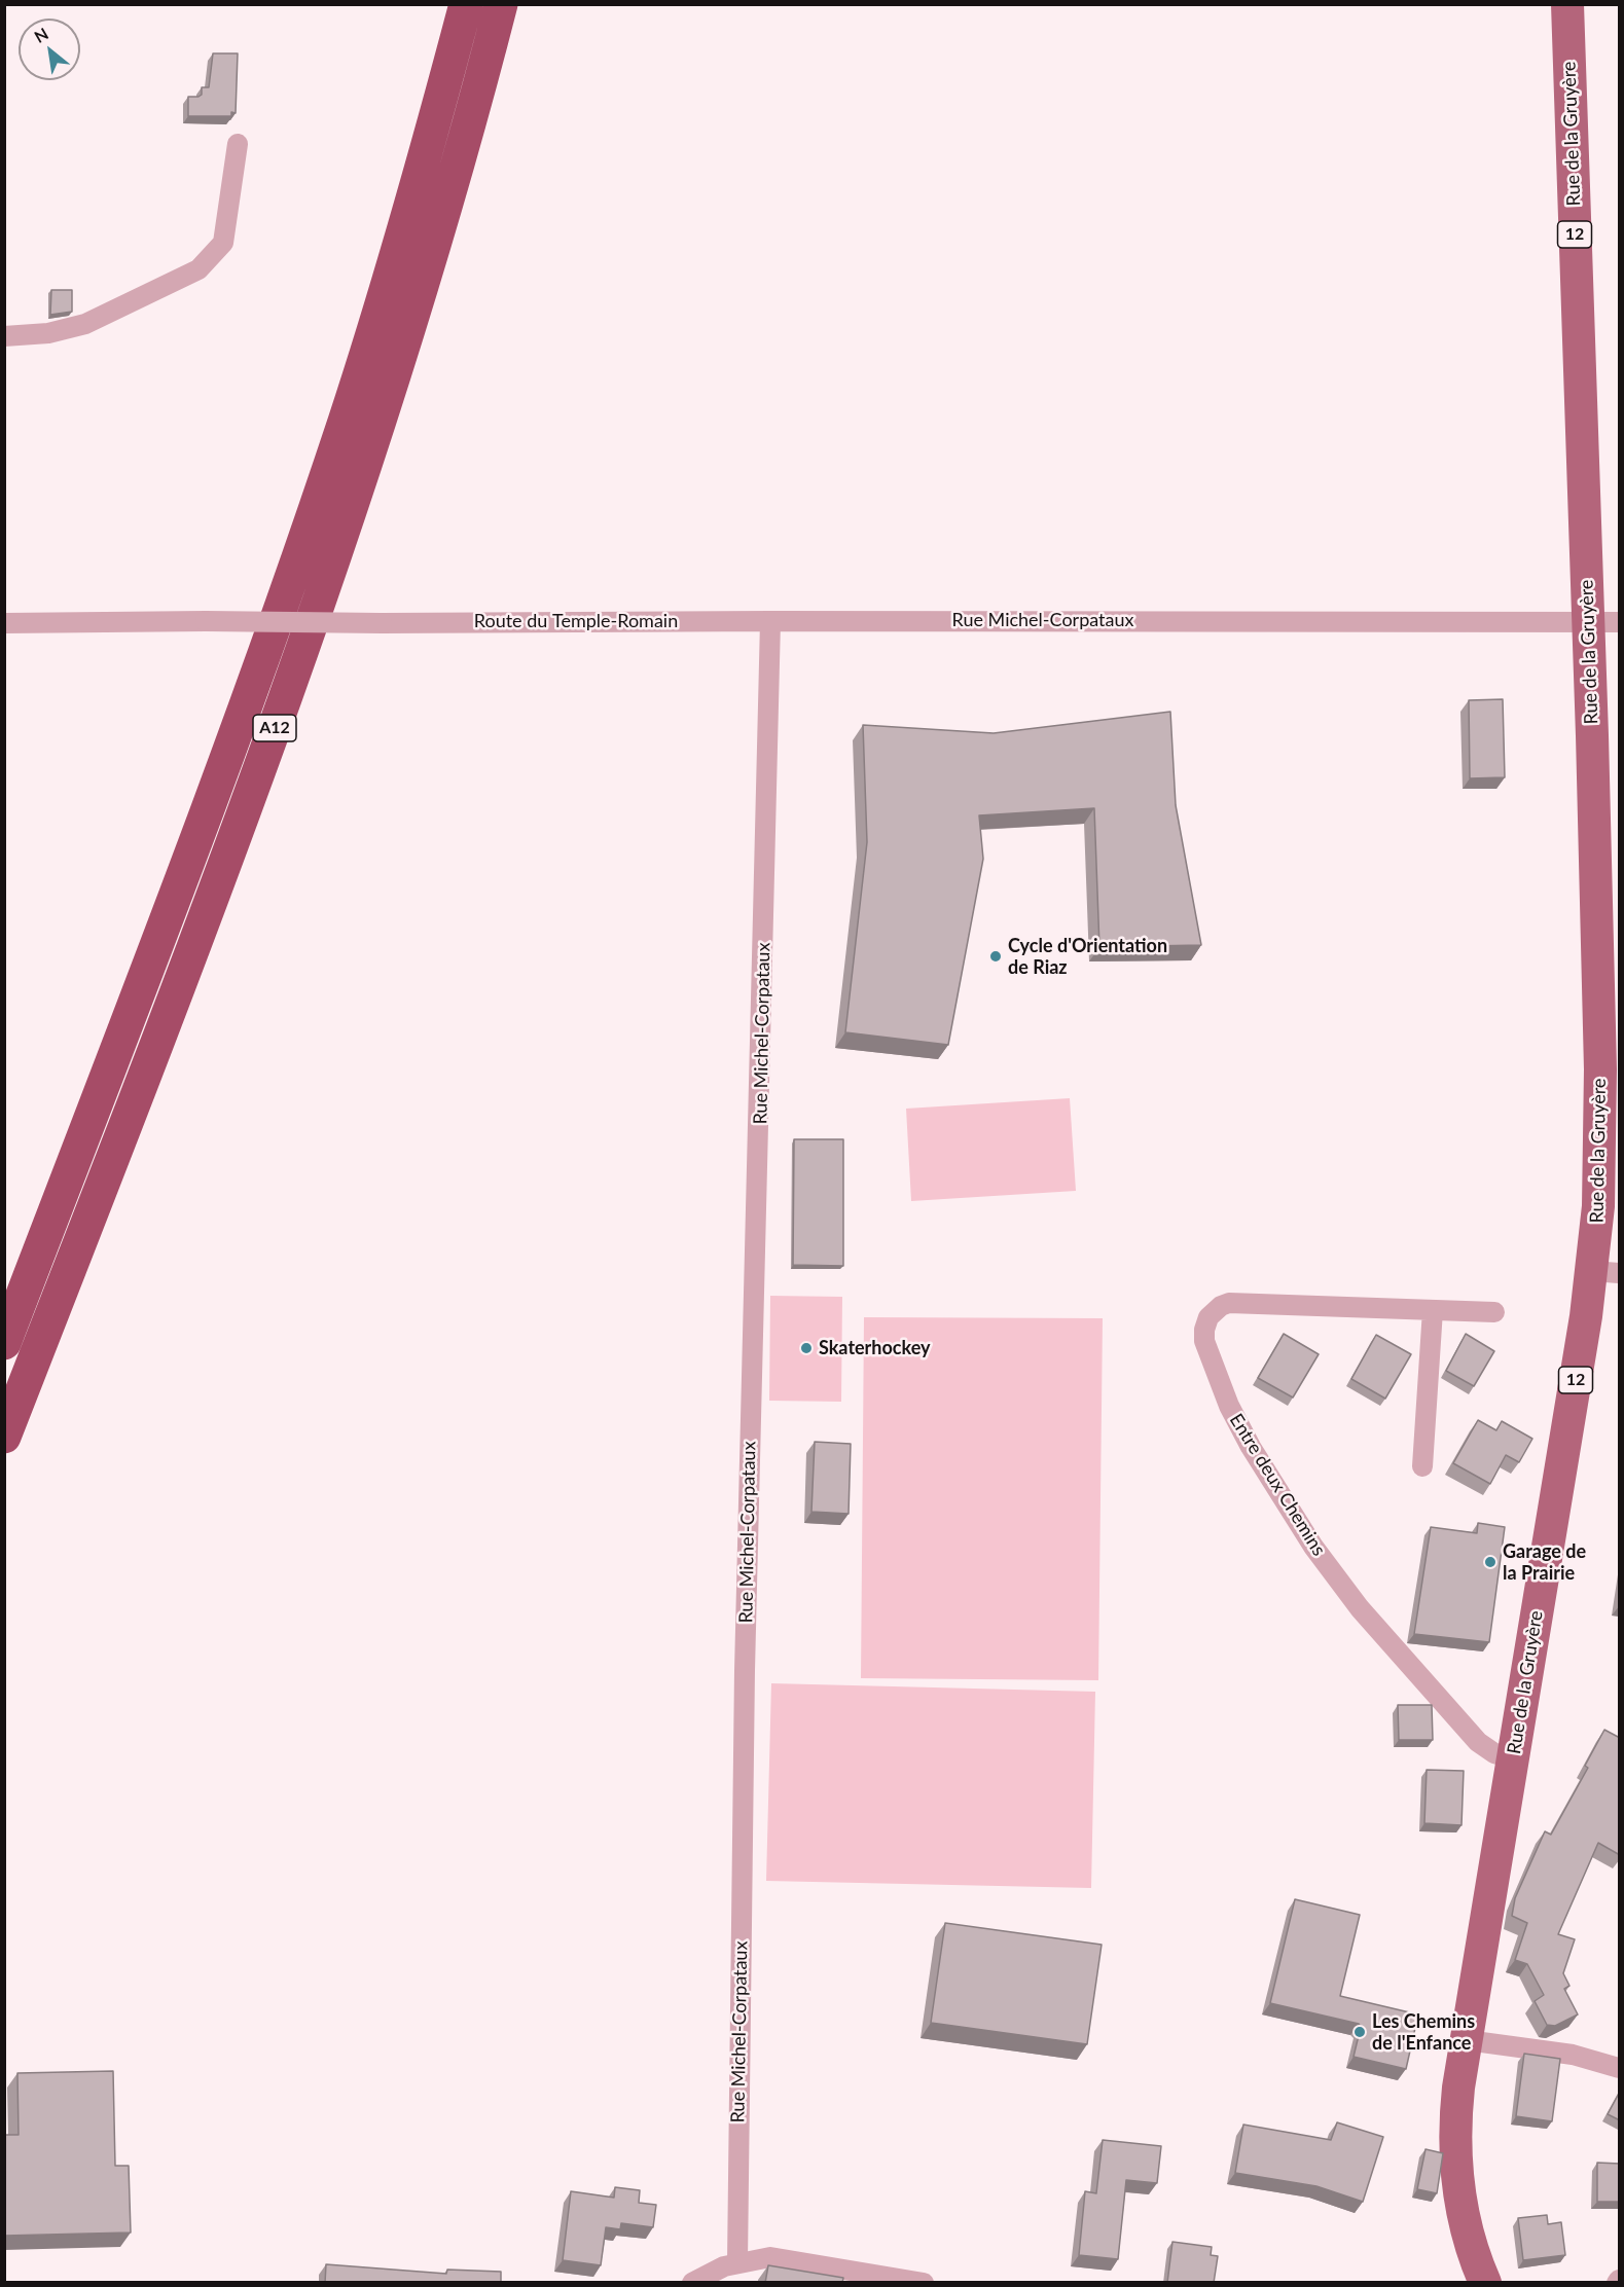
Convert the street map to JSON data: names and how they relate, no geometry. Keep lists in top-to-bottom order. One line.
{"streets":{"highway":["A12"],"main road":["Rue de la Gruyère","12"],"street":["Rue Michel-Corpataux","Route du Temple-Romain","Entre deux Chemins"]},"crossings":[["Rue de la Gruyère","Rue Michel-Corpataux"],["Rue de la Gruyère","Entre deux Chemins"],["Rue Michel-Corpataux","Route du Temple-Romain"]],"places":["Cycle d'Orientation de Riaz","Skaterhockey","Garage de la Prairie","Les Chemins de l'Enfance"],"north":"top left"}
